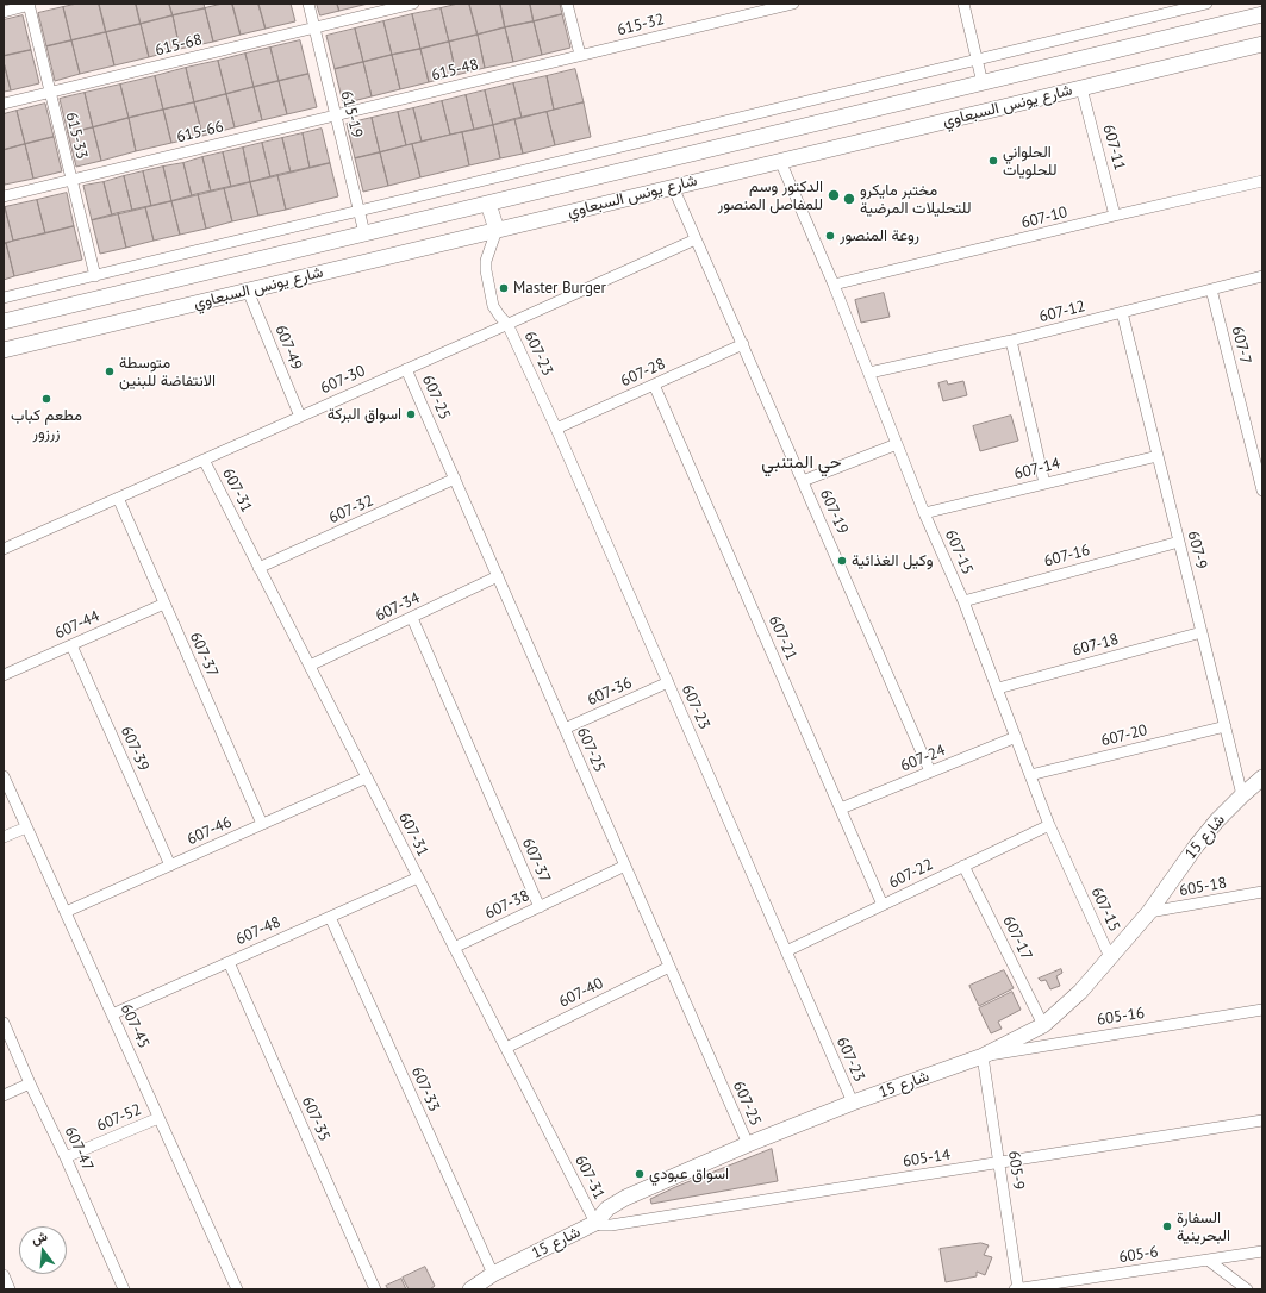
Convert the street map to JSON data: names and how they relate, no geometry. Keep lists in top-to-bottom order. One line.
{"streets":{"main road":["شارع يونس السبعاوي","شارع 15"],"street":["615-32","615-68","615-48","615-19","615-66","615-33","607-11","607-10","607-12","607-7","607-49","607-23","607-28","607-30","607-25","607-14","607-31","607-32","607-19","607-9","607-15","607-16","607-34","607-44","607-21","607-18","607-37","607-36","607-20","607-39","607-24","607-46","607-22","605-18","607-38","607-48","607-17","607-40","605-16","607-45","607-33","607-52","607-35","607-47","605-14","605-9","605-6"]},"crossings":[["615-32","615-48"],["615-68","615-19"],["615-68","615-33"],["615-48","615-19"],["615-48","615-66"],["شارع يونس السبعاوي","615-19"],["شارع يونس السبعاوي","607-11"],["شارع يونس السبعاوي","607-49"],["شارع يونس السبعاوي","607-23"],["شارع يونس السبعاوي","607-19"],["شارع يونس السبعاوي","607-15"],["615-19","615-66"],["615-66","615-33"],["607-11","607-10"],["607-10","607-15"],["607-12","607-7"],["607-12","607-9"],["607-12","607-15"],["607-49","607-30"],["607-23","607-28"],["607-23","607-30"],["607-23","607-36"],["607-23","شارع 15"],["607-23","607-22"],["607-28","607-19"],["607-28","607-21"],["607-30","607-25"],["607-30","607-31"],["607-30","607-19"],["607-30","607-37"],["607-25","607-32"],["607-25","607-34"],["607-25","607-36"],["607-25","شارع 15"],["607-25","607-38"],["607-25","607-40"],["607-14","607-9"],["607-14","607-15"],["607-31","607-32"],["607-31","607-34"],["607-31","607-46"],["607-31","شارع 15"],["607-31","607-38"],["607-31","607-48"],["607-31","607-40"],["607-31","605-14"],["607-19","607-24"],["607-9","607-16"],["607-9","607-18"],["607-9","607-20"],["607-9","شارع 15"],["607-15","607-16"],["607-15","607-18"],["607-15","607-20"],["607-15","607-24"],["607-15","شارع 15"],["607-15","607-22"],["607-34","607-37"],["607-44","607-37"],["607-44","607-39"],["607-21","607-24"],["607-21","607-22"],["607-37","607-46"],["607-37","607-38"],["607-39","607-46"],["607-46","607-45"],["شارع 15","605-18"],["شارع 15","607-17"],["شارع 15","605-16"],["شارع 15","607-33"],["شارع 15","605-14"],["شارع 15","605-9"],["607-22","607-17"],["607-48","607-45"],["607-48","607-33"],["607-48","607-35"],["605-16","605-9"],["607-45","607-52"],["607-52","607-47"],["605-14","605-9"],["605-9","605-6"]],"districts":["حي المتنبي"],"places":["الحلواني للحلويات","الدكتور وسم للمفاصل المنصور","مختبر مايكرو للتحليلات المرضية","روعة المنصور","Master Burger","متوسطة الانتفاضة للبنين","مطعم كباب زرزور","اسواق البركة","وكيل الغذائية","اسواق عبودي","السفارة البحرينية"],"north":"top"}
